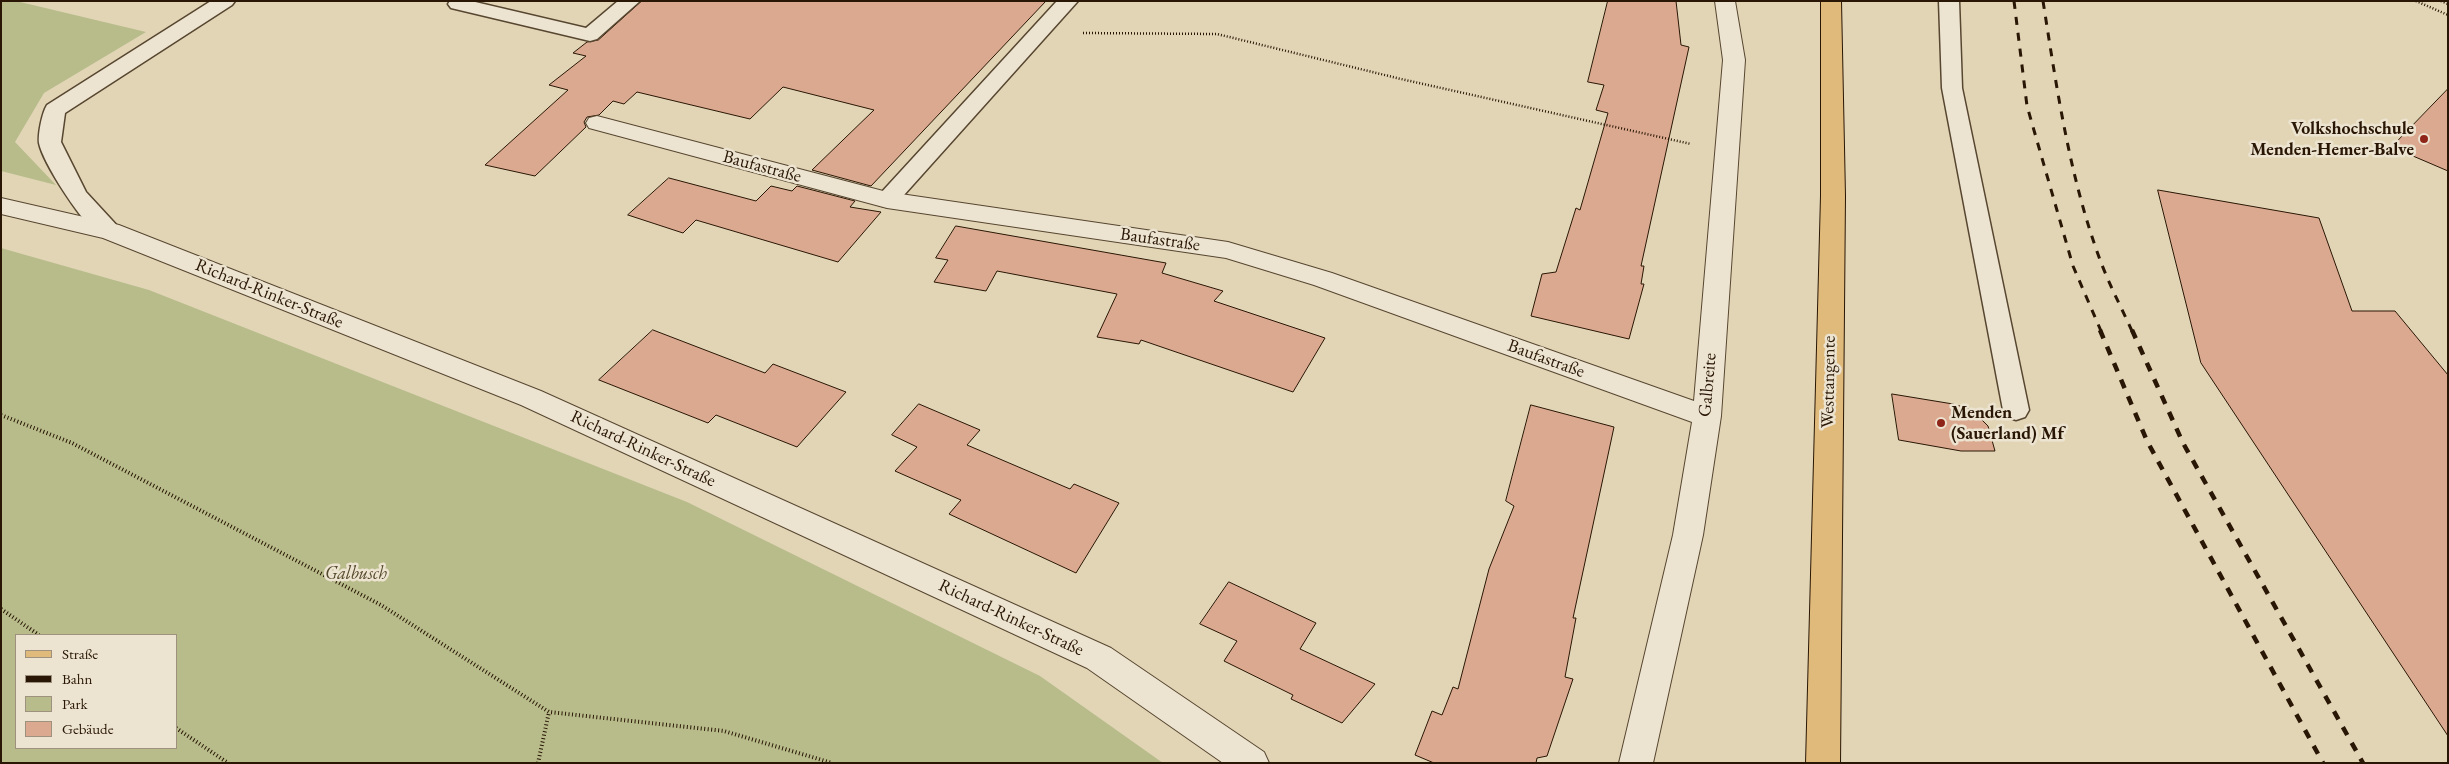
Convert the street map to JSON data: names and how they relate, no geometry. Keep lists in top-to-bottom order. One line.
{"streets":{"main road":["Westtangente"],"street":["Baufastraße","Richard-Rinker-Straße","Galbreite"]},"crossings":[["Baufastraße","Galbreite"]],"parks":["Galbusch"],"places":["Volkshochschule Menden-Hemer-Balve","Menden (Sauerland) Mf"],"legend":["Straße","Bahn","Park","Gebäude"]}
